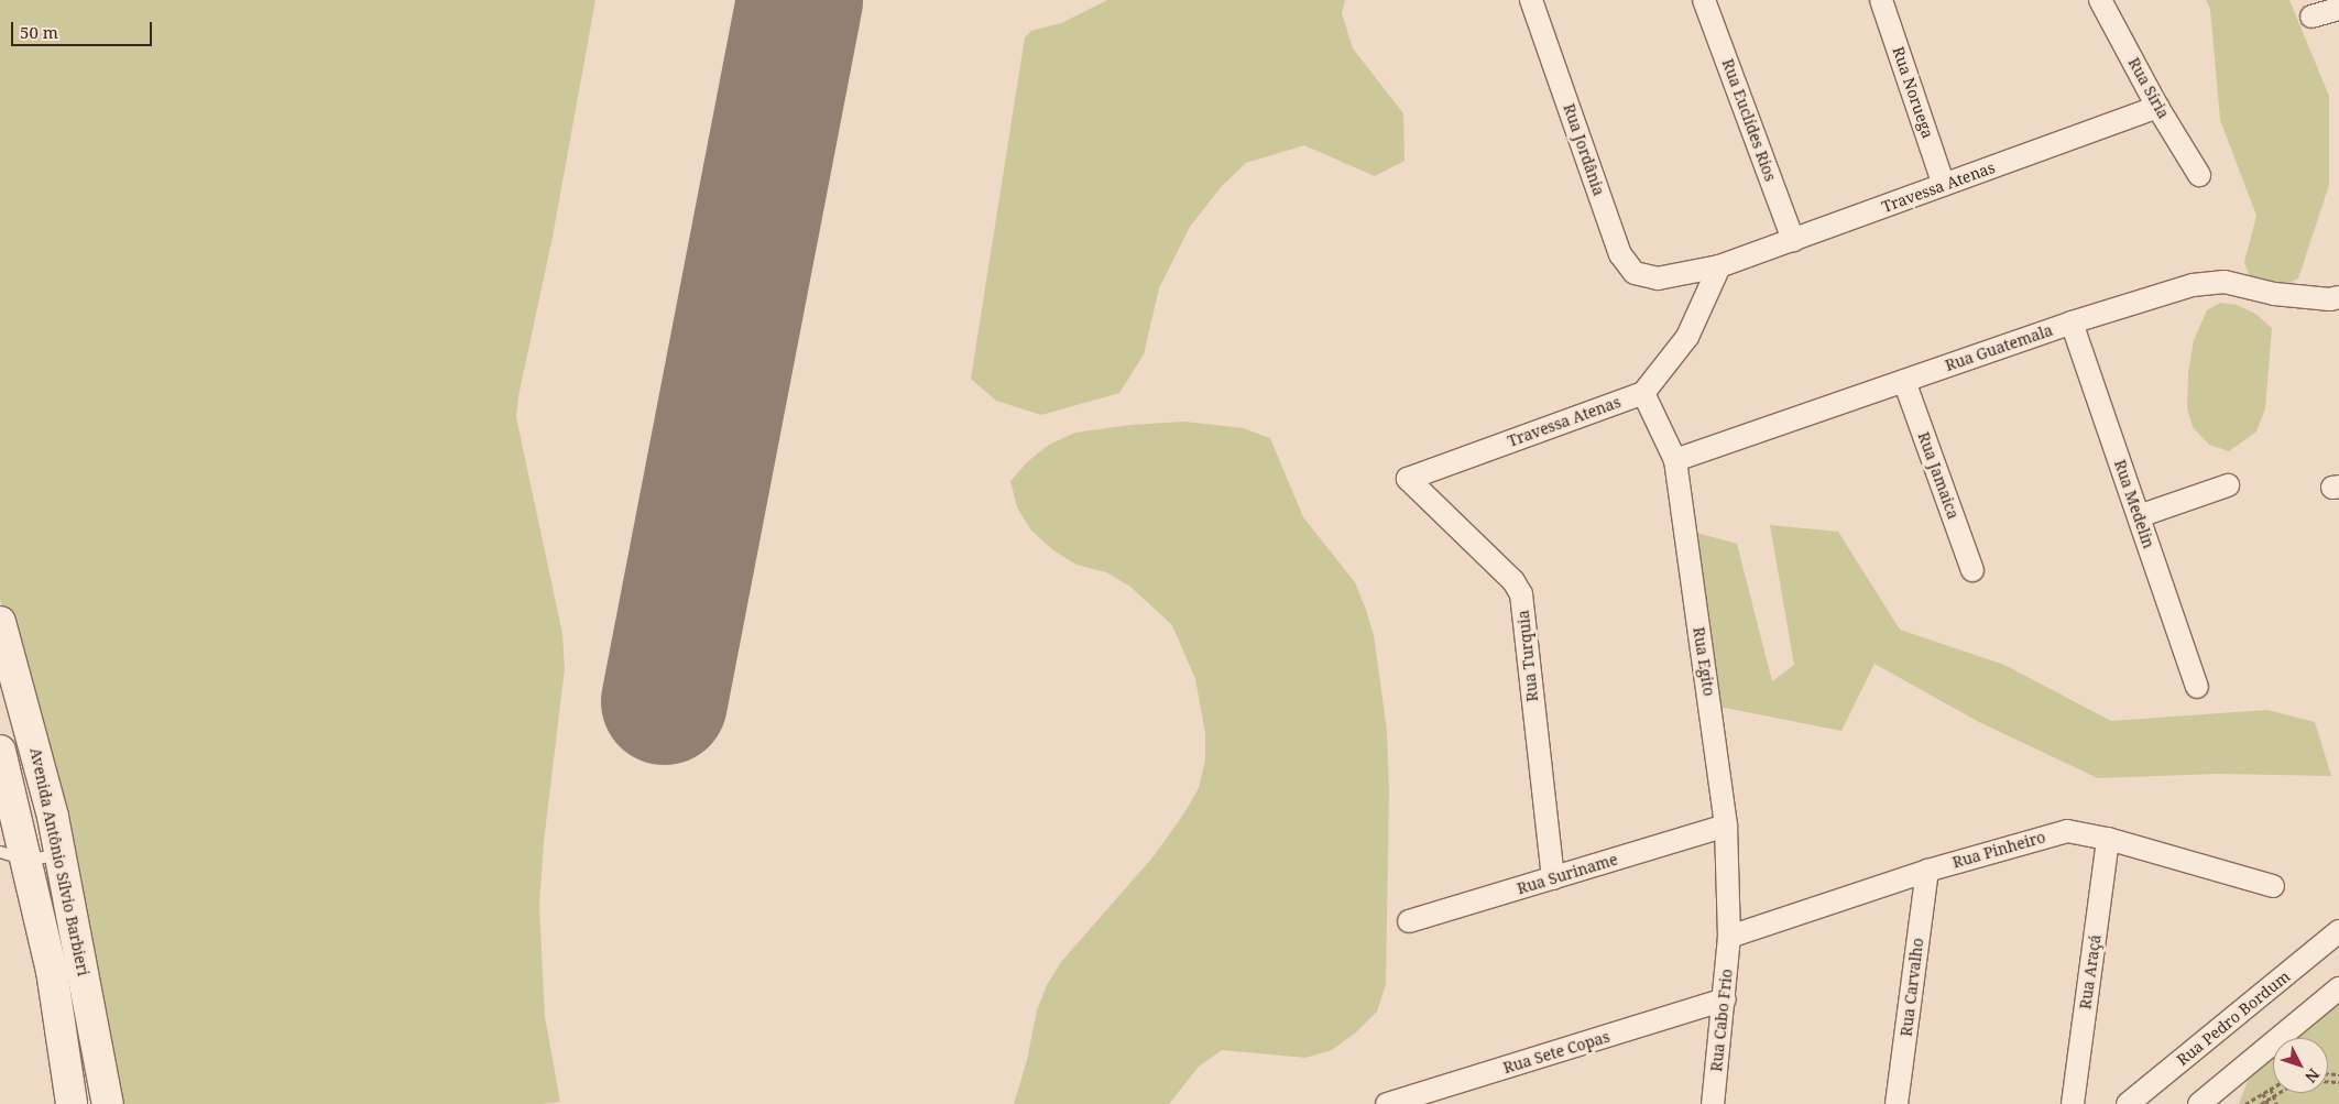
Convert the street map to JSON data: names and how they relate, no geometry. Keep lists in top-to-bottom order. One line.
{"streets":{"main road":["Avenida Antônio Sílvio Barbieri"],"street":["Rua Síria","Rua Noruega","Rua Euclídes Rios","Rua Jordânia","Travessa Atenas","Rua Guatemala","Rua Jamaica","Rua Medelin","Rua Turquia","Rua Egito","Rua Pinheiro","Rua Suriname","Rua Araçá","Rua Carvalho","Rua Pedro Bordum","Rua Cabo Frio","Rua Sete Copas"]},"crossings":[["Rua Síria","Travessa Atenas"],["Rua Noruega","Travessa Atenas"],["Rua Euclídes Rios","Travessa Atenas"],["Rua Jordânia","Travessa Atenas"],["Travessa Atenas","Rua Turquia"],["Travessa Atenas","Rua Egito"],["Rua Guatemala","Rua Jamaica"],["Rua Guatemala","Rua Medelin"],["Rua Guatemala","Rua Egito"],["Rua Turquia","Rua Suriname"],["Rua Egito","Rua Pinheiro"],["Rua Egito","Rua Suriname"],["Rua Egito","Rua Cabo Frio"],["Rua Pinheiro","Rua Araçá"],["Rua Pinheiro","Rua Carvalho"],["Rua Pinheiro","Rua Cabo Frio"],["Rua Cabo Frio","Rua Sete Copas"]],"scale_bar":"50 m","north":"bottom right"}
